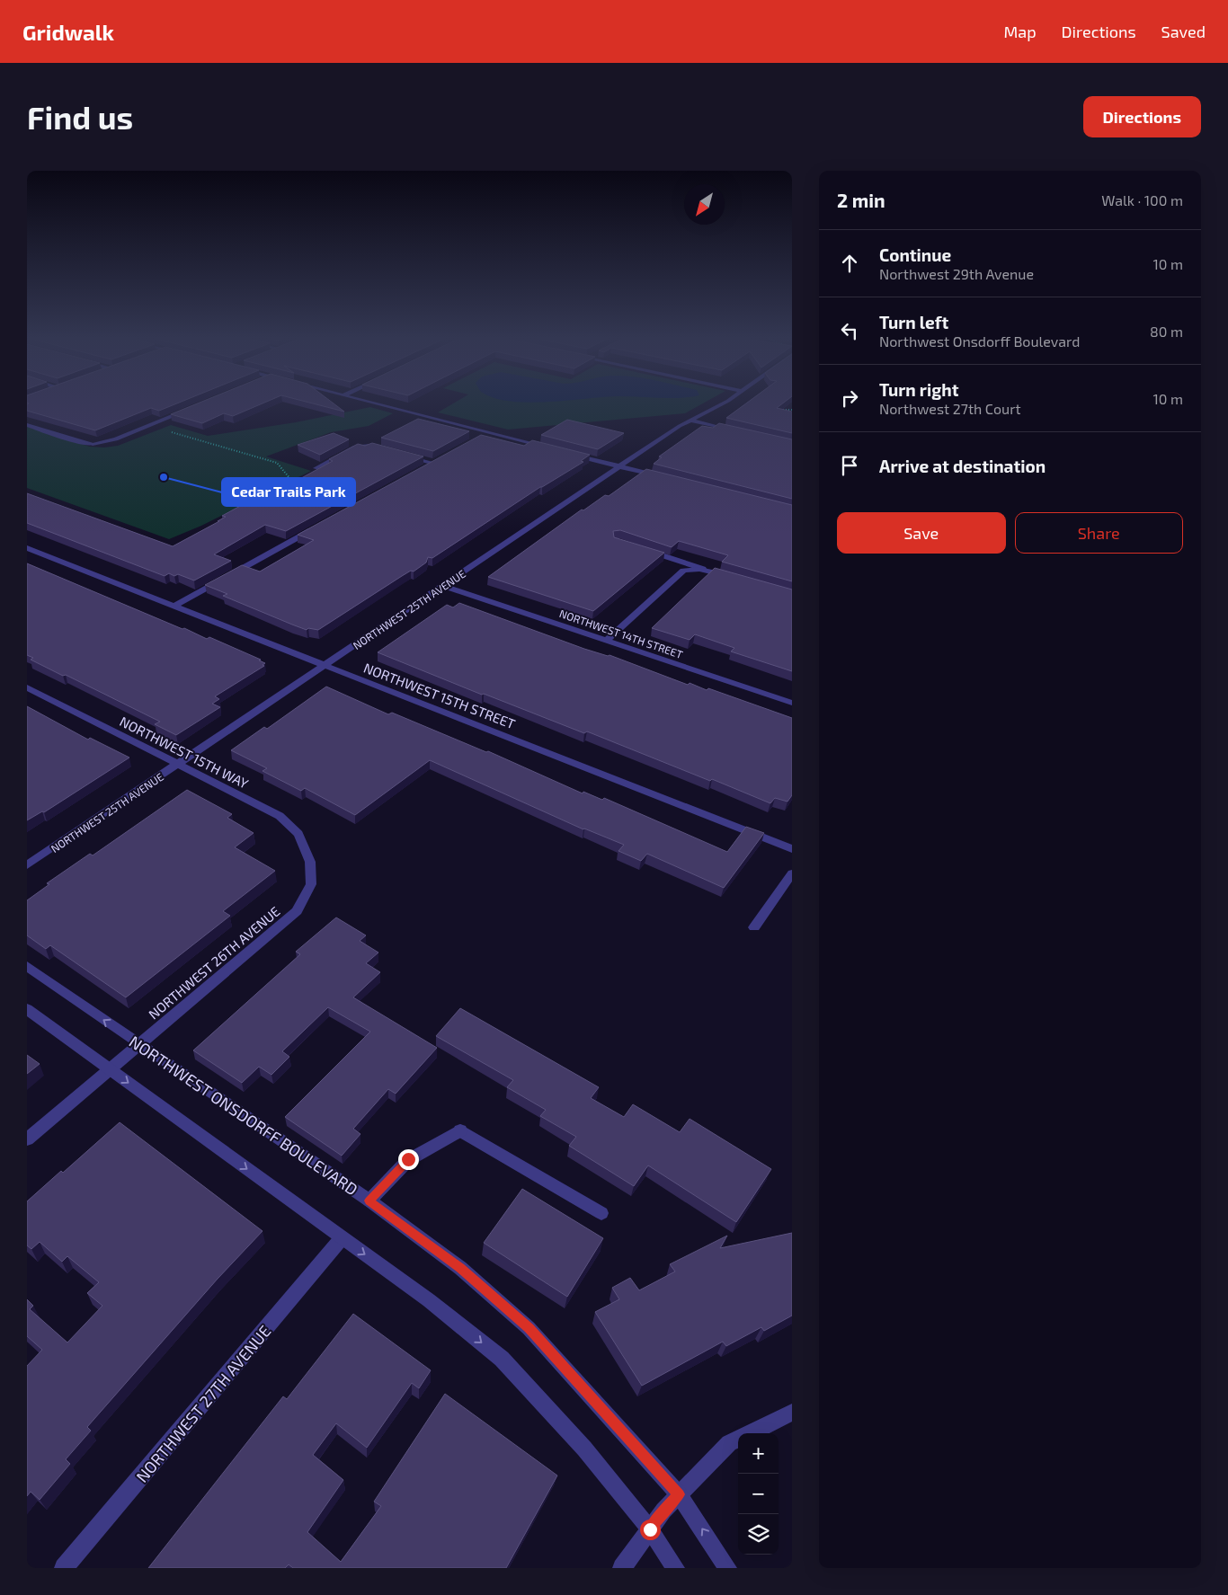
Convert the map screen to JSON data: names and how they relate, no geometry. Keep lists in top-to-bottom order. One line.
{"streets":{"street":["NORTHWEST 25TH AVENUE","NORTHWEST 14TH STREET","NORTHWEST 15TH STREET","NORTHWEST 15TH WAY","NORTHWEST 26TH AVENUE","NORTHWEST ONSDORFF BOULEVARD","NORTHWEST 27TH AVENUE"]},"crossings":[["NORTHWEST 25TH AVENUE","NORTHWEST 14TH STREET"],["NORTHWEST 25TH AVENUE","NORTHWEST 15TH STREET"],["NORTHWEST 25TH AVENUE","NORTHWEST 15TH WAY"],["NORTHWEST 15TH WAY","NORTHWEST 26TH AVENUE"],["NORTHWEST 26TH AVENUE","NORTHWEST ONSDORFF BOULEVARD"]],"places":["Cedar Trails Park"],"north":"bottom left","page":{"header":"Gridwalk","nav":["Map","Directions","Saved"],"buttons":["Directions",["Save","Share"]],"title":"Find us","heading":["2 min","Walk · 100 m"],"list":[["Continue","Northwest 29th Avenue","10 m"],["Turn left","Northwest Onsdorff Boulevard","80 m"],["Turn right","Northwest 27th Court","10 m"],"Arrive at destination"],"map_buttons":["+","−"]}}
